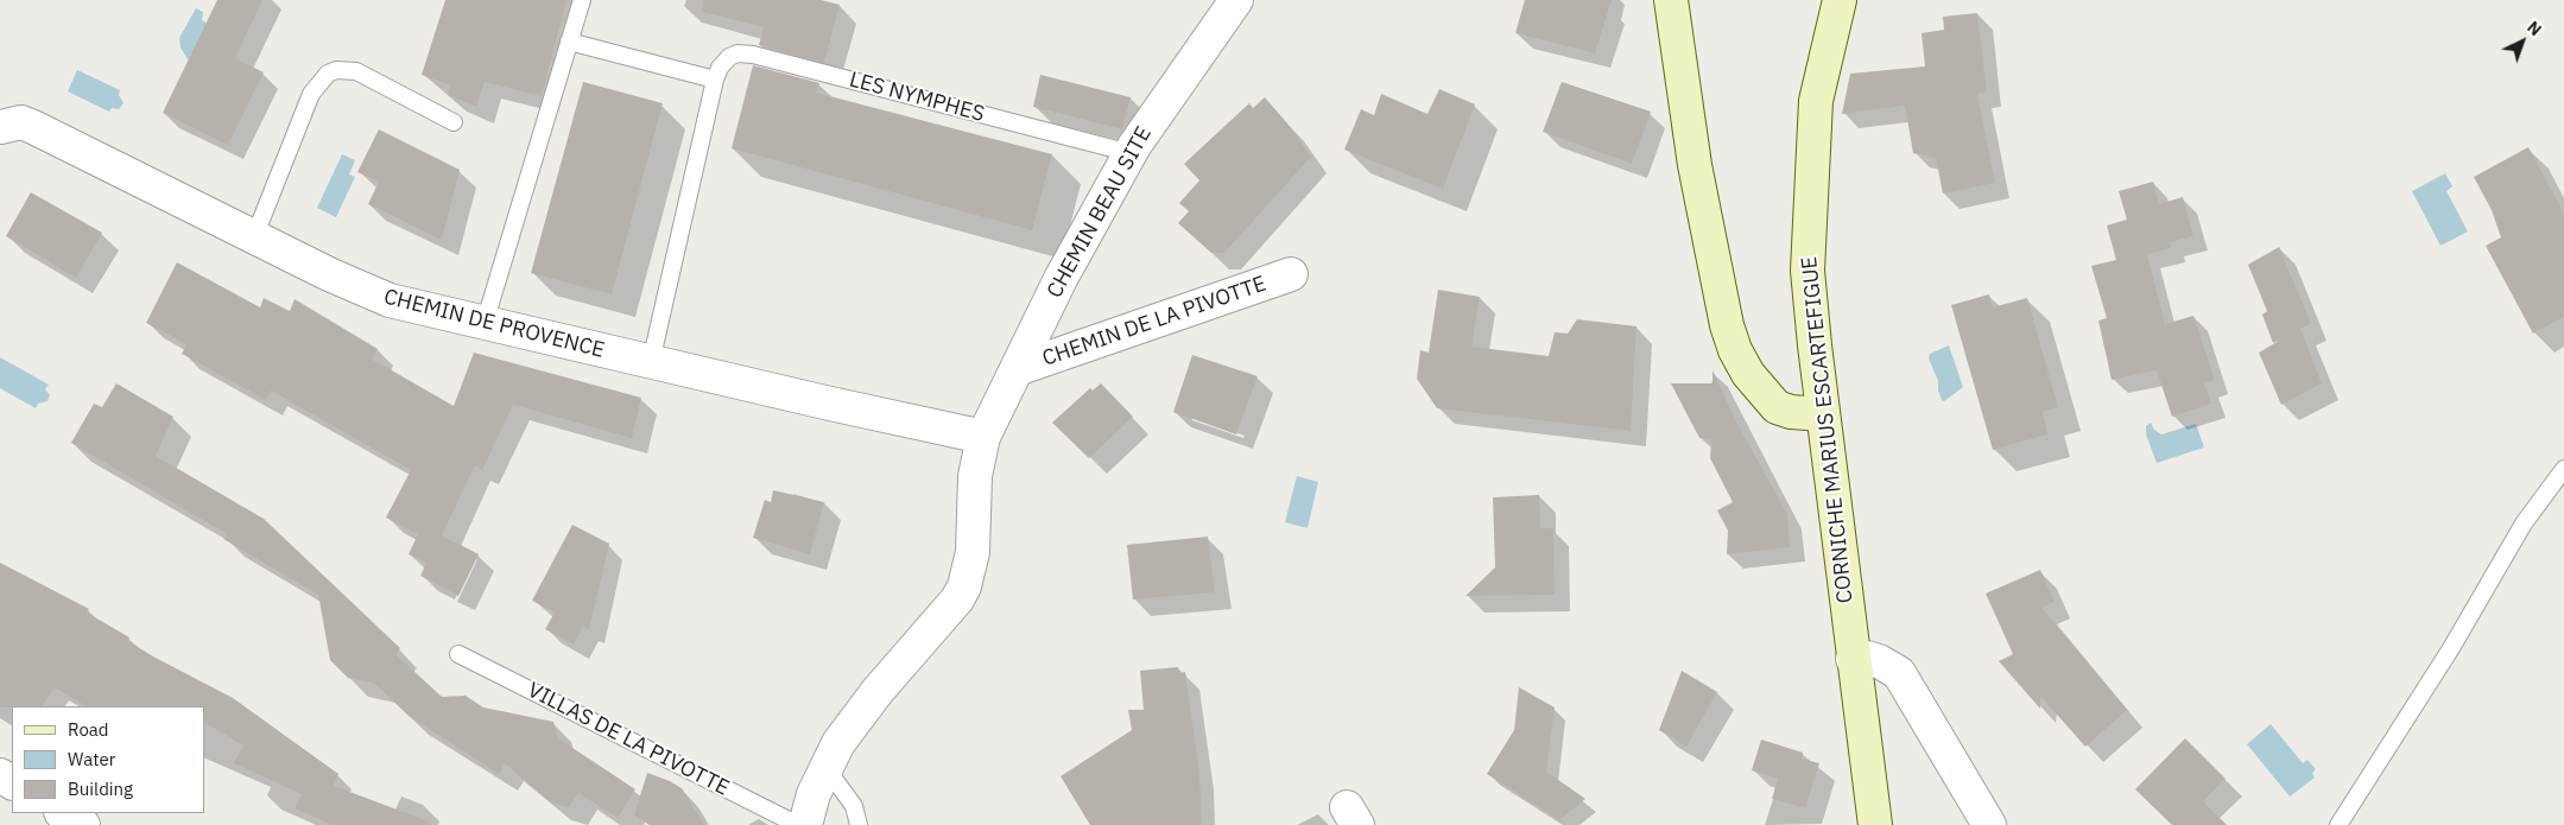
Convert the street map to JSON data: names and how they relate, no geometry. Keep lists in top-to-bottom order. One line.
{"streets":{"main road":["CORNICHE MARIUS ESCARTEFIGUE"],"street":["CHEMIN BEAU SITE","CHEMIN DE LA PIVOTTE","CHEMIN DE PROVENCE"],"lane":["LES NYMPHES","VILLAS DE LA PIVOTTE"]},"crossings":[["LES NYMPHES","CHEMIN BEAU SITE"],["LES NYMPHES","CHEMIN DE PROVENCE"],["CHEMIN BEAU SITE","CHEMIN DE LA PIVOTTE"],["CHEMIN BEAU SITE","CHEMIN DE PROVENCE"]],"legend":["Road","Water","Building"],"north":"top right"}
